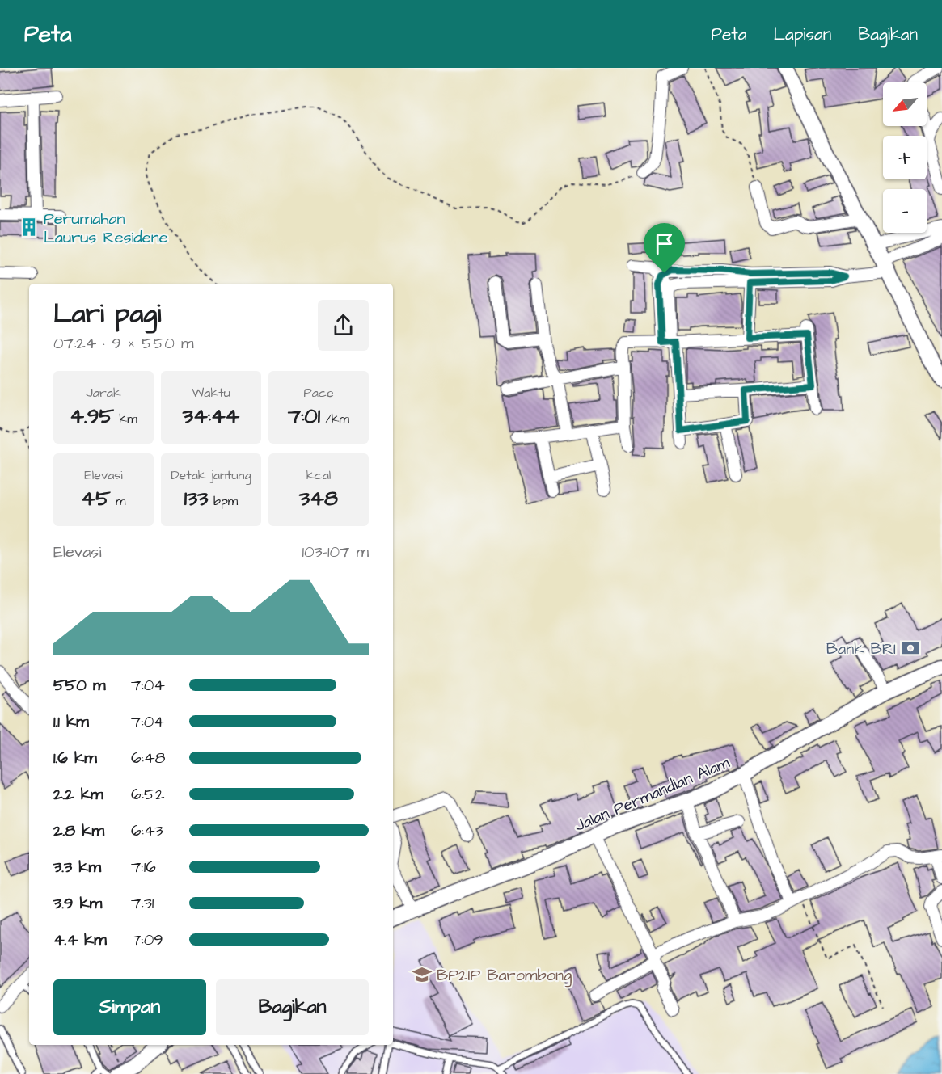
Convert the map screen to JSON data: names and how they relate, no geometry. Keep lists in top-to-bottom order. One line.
{"streets":{"main road":["Jalan Permandian Alam"]},"places":{"building":["Perumahan Laurus Residene"],"bank":["Bank BRI"],"school or university":["BP2IP Barombong"]},"north":"bottom left","page":{"header":"Peta","nav":["Peta","Lapisan","Bagikan"],"map_buttons":["+","−"],"heading":["Lari pagi","07:24 · 9 × 550 m"],"stats":[["Jarak","4.95 km"],["Waktu","34:44"],["Pace","7:01 /km"],["Elevasi","45 m"],["Detak jantung","133 bpm"],["kcal","348"]],"chart":["Elevasi","103–107 m"],"list":[{"name":"550 m","note":"7:04"},{"name":"1.1 km","note":"7:04"},{"name":"1.6 km","note":"6:48"},{"name":"2.2 km","note":"6:52"},{"name":"2.8 km","note":"6:43"},{"name":"3.3 km","note":"7:16"},{"name":"3.9 km","note":"7:31"},{"name":"4.4 km","note":"7:09"}],"buttons":["Simpan","Bagikan"]}}
